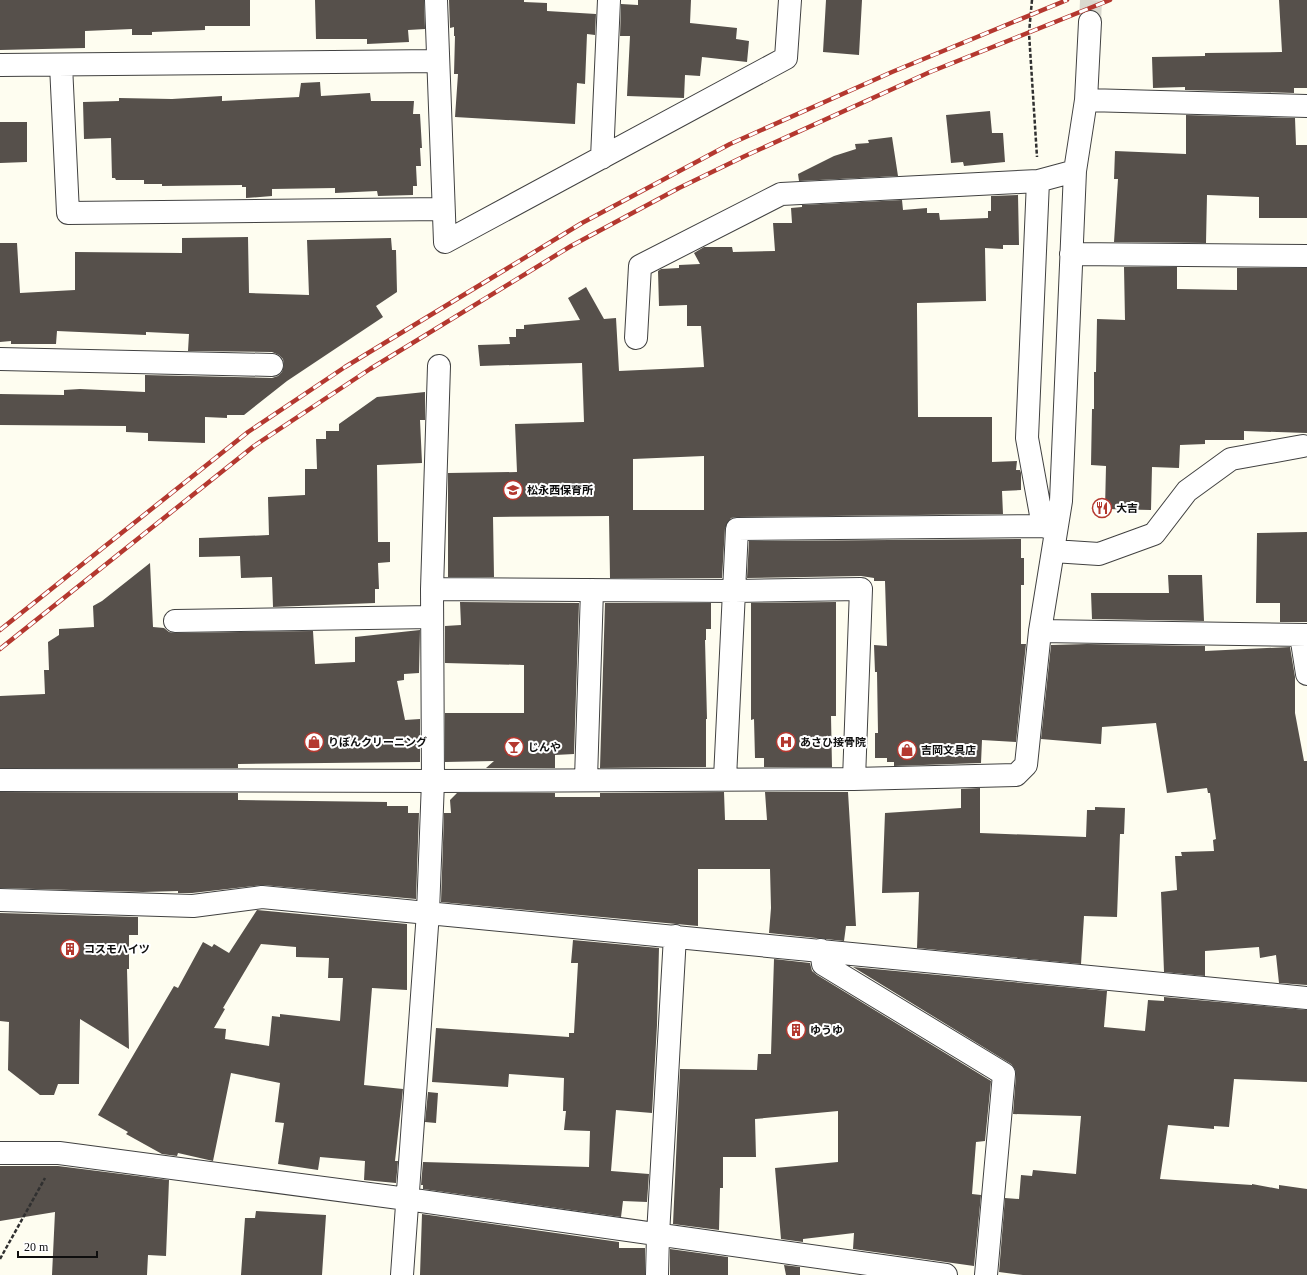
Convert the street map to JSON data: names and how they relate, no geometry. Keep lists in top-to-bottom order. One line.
{"places":{"school or university":["松永西保育所"],"restaurant":["大吉"],"shop":["りぼんクリーニング","吉岡文具店"],"hospital":["あさひ接骨院"],"bar":["じんや"],"building":["コスモハイツ","ゆうゆ"]},"scale_bar":"20 m"}
